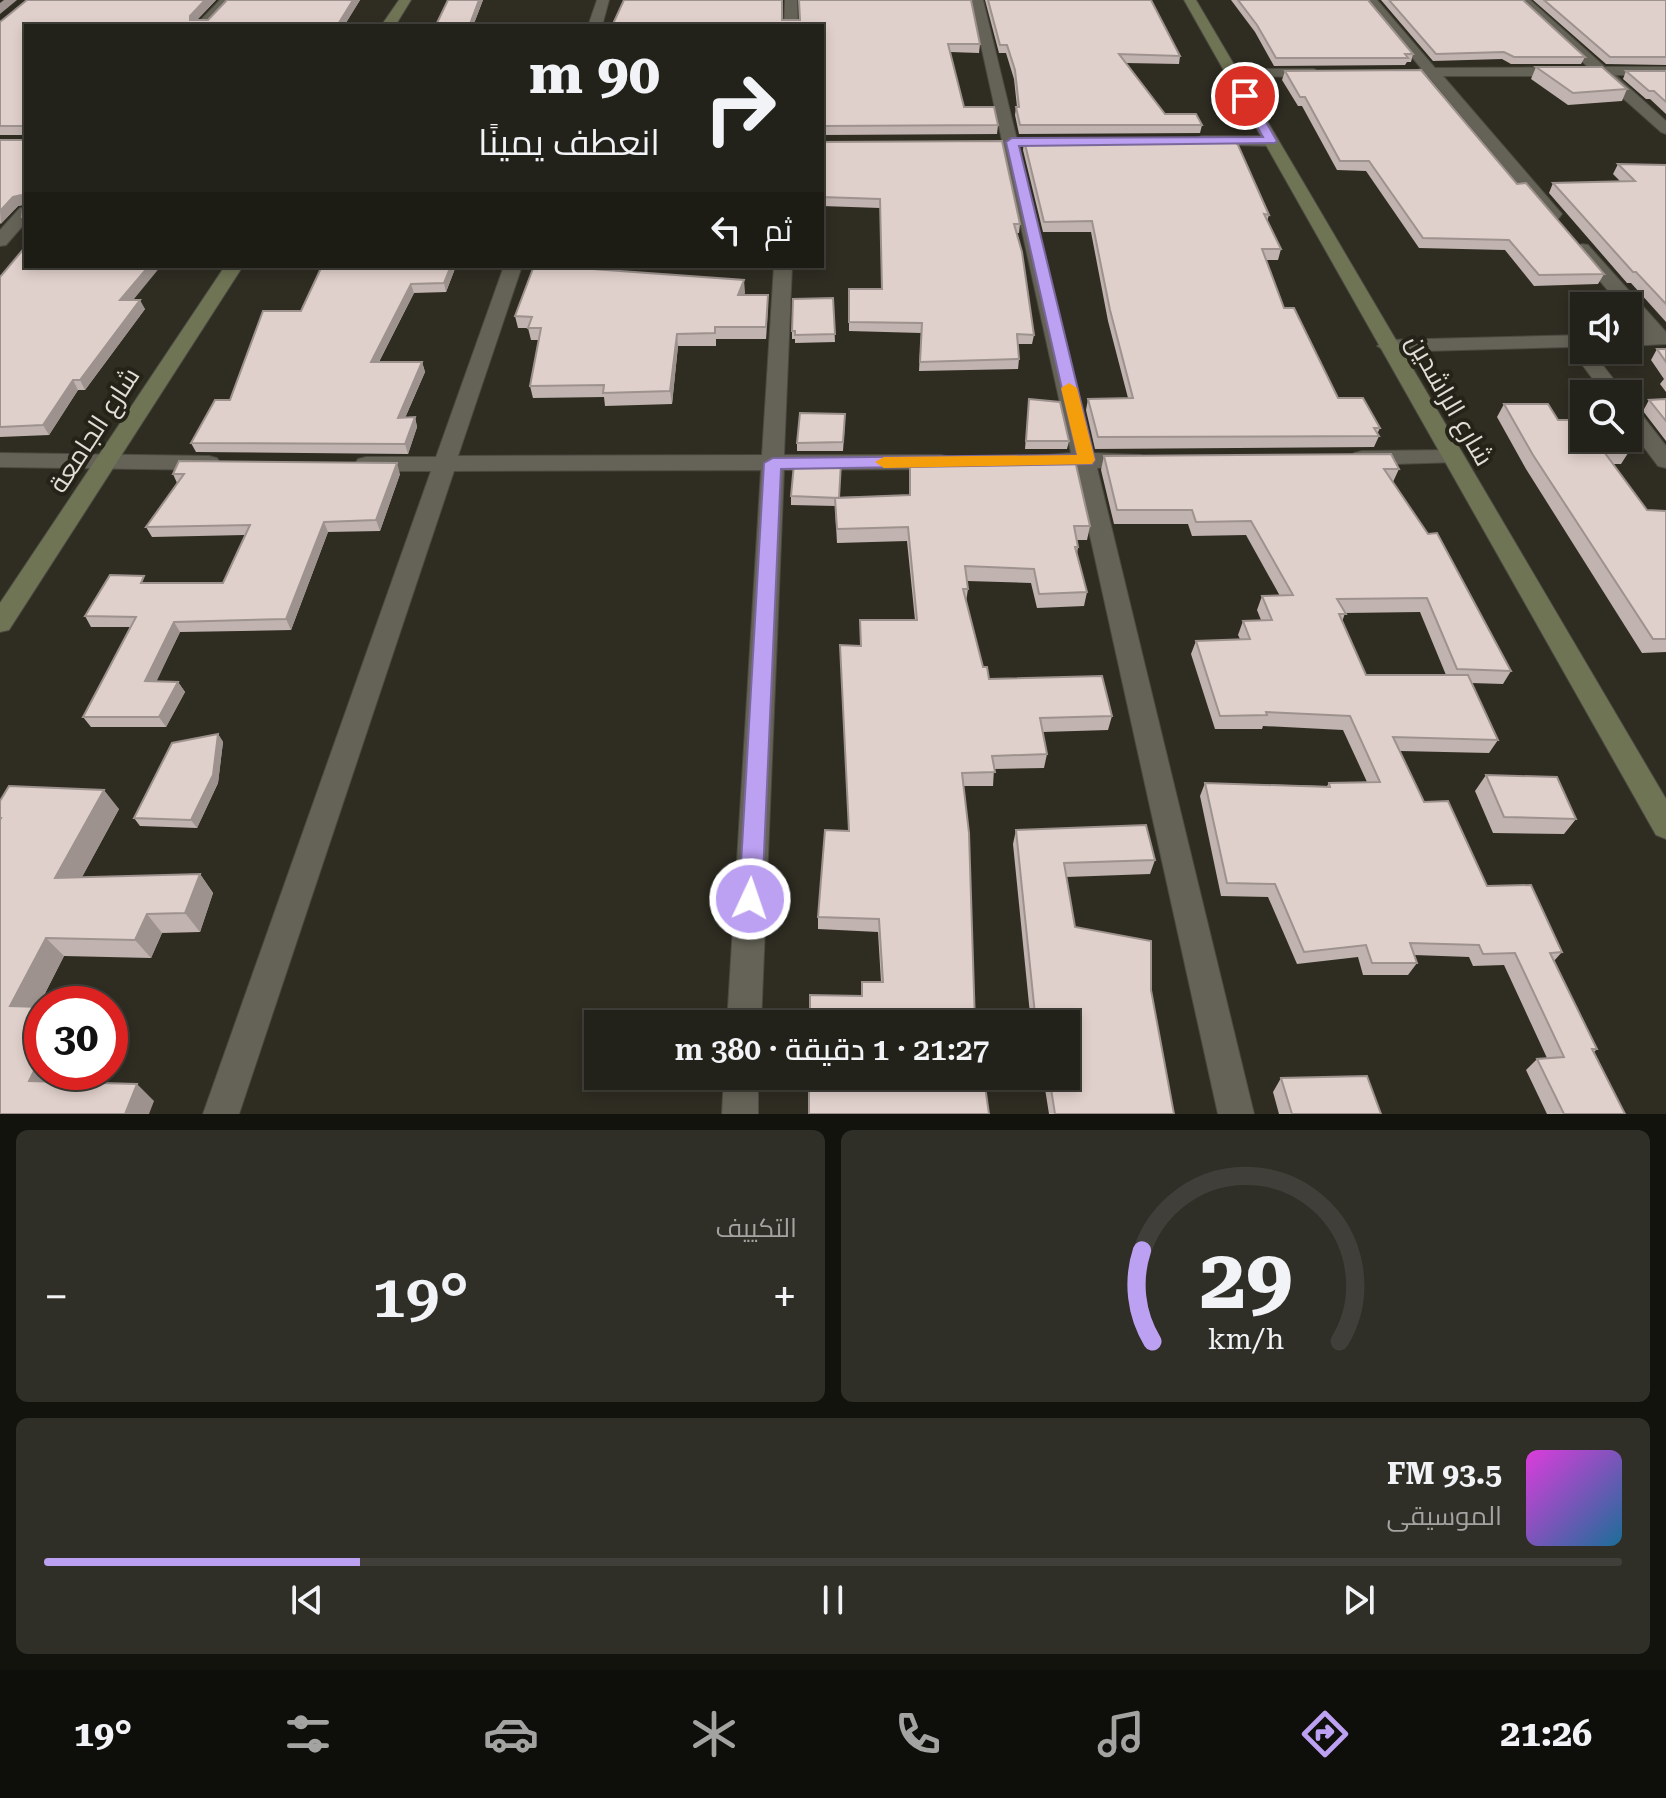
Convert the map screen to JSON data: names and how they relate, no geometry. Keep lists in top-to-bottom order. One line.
{"streets":{"street":["شارع الراشدين","شارع الجامعة"]},"page":{"turn":["90 m","انعطف يمينًا"],"then":"ثم","limit":"30","trip":"21:27 · 1 دقيقة · 380 m","tile":"التكييف","heat":["−","19°","+"],"song":["93.5 FM","الموسيقى"],"tabs":["21:26","19°"],"gauge":["29","km/h"]}}
